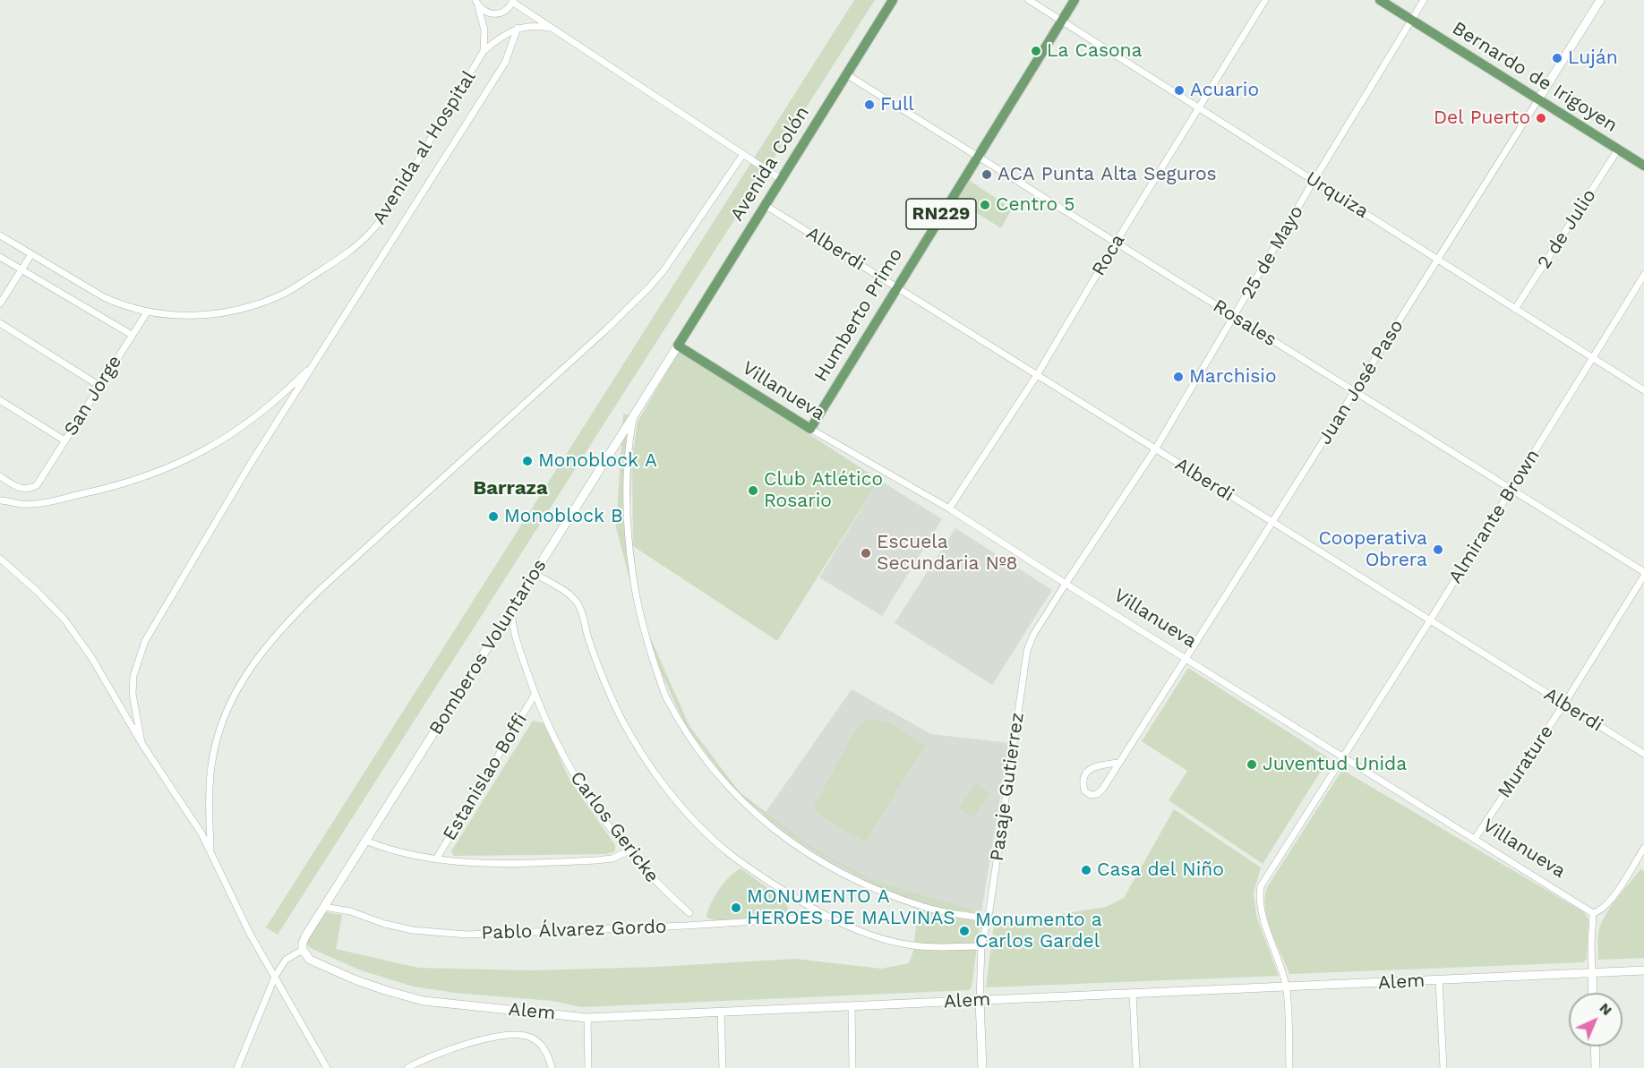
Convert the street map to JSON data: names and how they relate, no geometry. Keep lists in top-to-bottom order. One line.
{"streets":{"main road":["Bernardo de Irigoyen","Avenida Colón","RN229","Humberto Primo","Juan José Paso","Villanueva","Bomberos Voluntarios","Alem"],"street":["Avenida al Hospital","Urquiza","2 de Julio","Alberdi","25 de Mayo","Roca","Rosales","San Jorge","Almirante Brown","Murature","Estanislao Boffi","Pasaje Gutierrez","Carlos Gericke","Pablo Álvarez Gordo"]},"crossings":[["Bernardo de Irigoyen","2 de Julio"],["Bernardo de Irigoyen","25 de Mayo"],["Bernardo de Irigoyen","Juan José Paso"],["Avenida al Hospital","San Jorge"],["Avenida Colón","Alberdi"],["Avenida Colón","Rosales"],["Avenida Colón","Villanueva"],["Avenida Colón","Bomberos Voluntarios"],["Urquiza","2 de Julio"],["Urquiza","25 de Mayo"],["Urquiza","Roca"],["Urquiza","Humberto Primo"],["Urquiza","Juan José Paso"],["Urquiza","Almirante Brown"],["Alberdi","25 de Mayo"],["Alberdi","Roca"],["Alberdi","Humberto Primo"],["Alberdi","Juan José Paso"],["Alberdi","Almirante Brown"],["Alberdi","Murature"],["25 de Mayo","Rosales"],["25 de Mayo","Villanueva"],["25 de Mayo","Pasaje Gutierrez"],["Roca","Rosales"],["Roca","Villanueva"],["Humberto Primo","Rosales"],["Humberto Primo","Villanueva"],["Rosales","Juan José Paso"],["Rosales","Almirante Brown"],["Rosales","Murature"],["Juan José Paso","Villanueva"],["Villanueva","Almirante Brown"],["Villanueva","Bomberos Voluntarios"],["Villanueva","Murature"],["Villanueva","Pasaje Gutierrez"],["Almirante Brown","Alem"],["Bomberos Voluntarios","Carlos Gericke"],["Bomberos Voluntarios","Pablo Álvarez Gordo"],["Bomberos Voluntarios","Alem"],["Estanislao Boffi","Carlos Gericke"],["Pasaje Gutierrez","Alem"]],"districts":["Barraza"],"places":["La Casona","Luján","Acuario","Full","Del Puerto","ACA Punta Alta Seguros","Centro 5","Marchisio","Monoblock A","Club Atlético Rosario","Monoblock B","Cooperativa Obrera","Escuela Secundaria Nº8","Juventud Unida","Casa del Niño","MONUMENTO A HEROES DE MALVINAS","Monumento a Carlos Gardel"],"north":"top right"}
